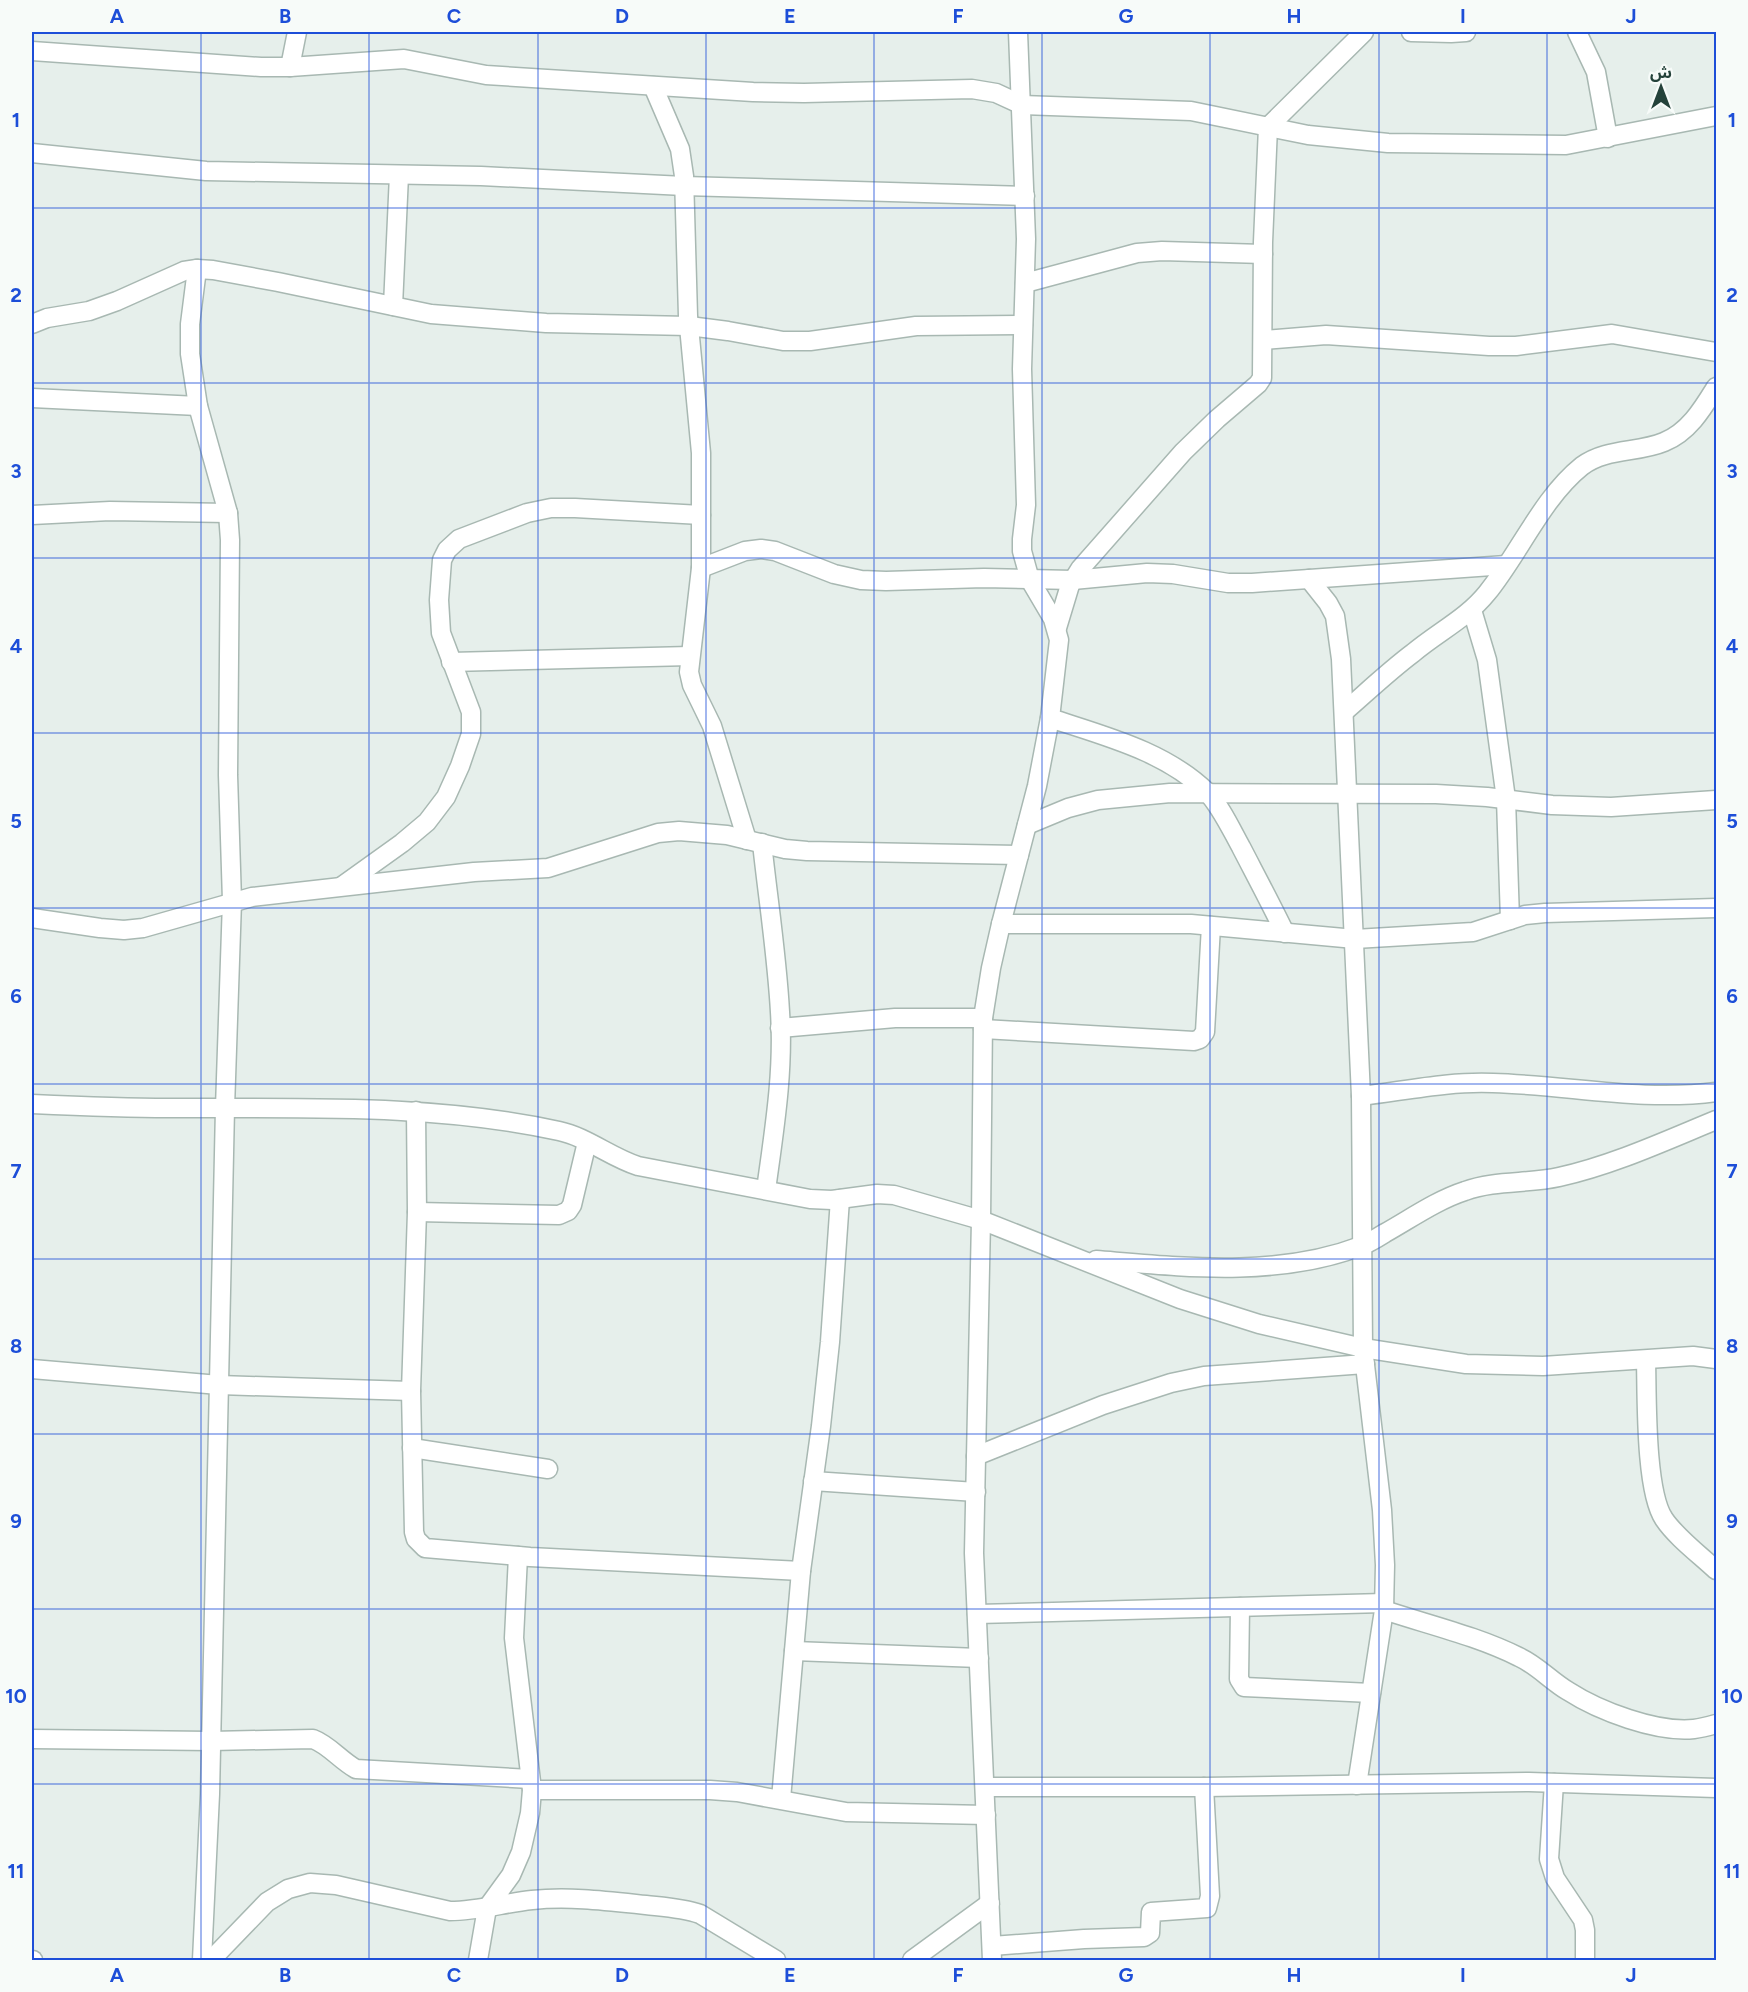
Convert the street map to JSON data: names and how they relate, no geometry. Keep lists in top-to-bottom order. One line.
{"north":"top","grid":{"columns":["A","B","C","D","E","F","G","H","I","J"],"rows":["1","2","3","4","5","6","7","8","9","10","11"]}}
